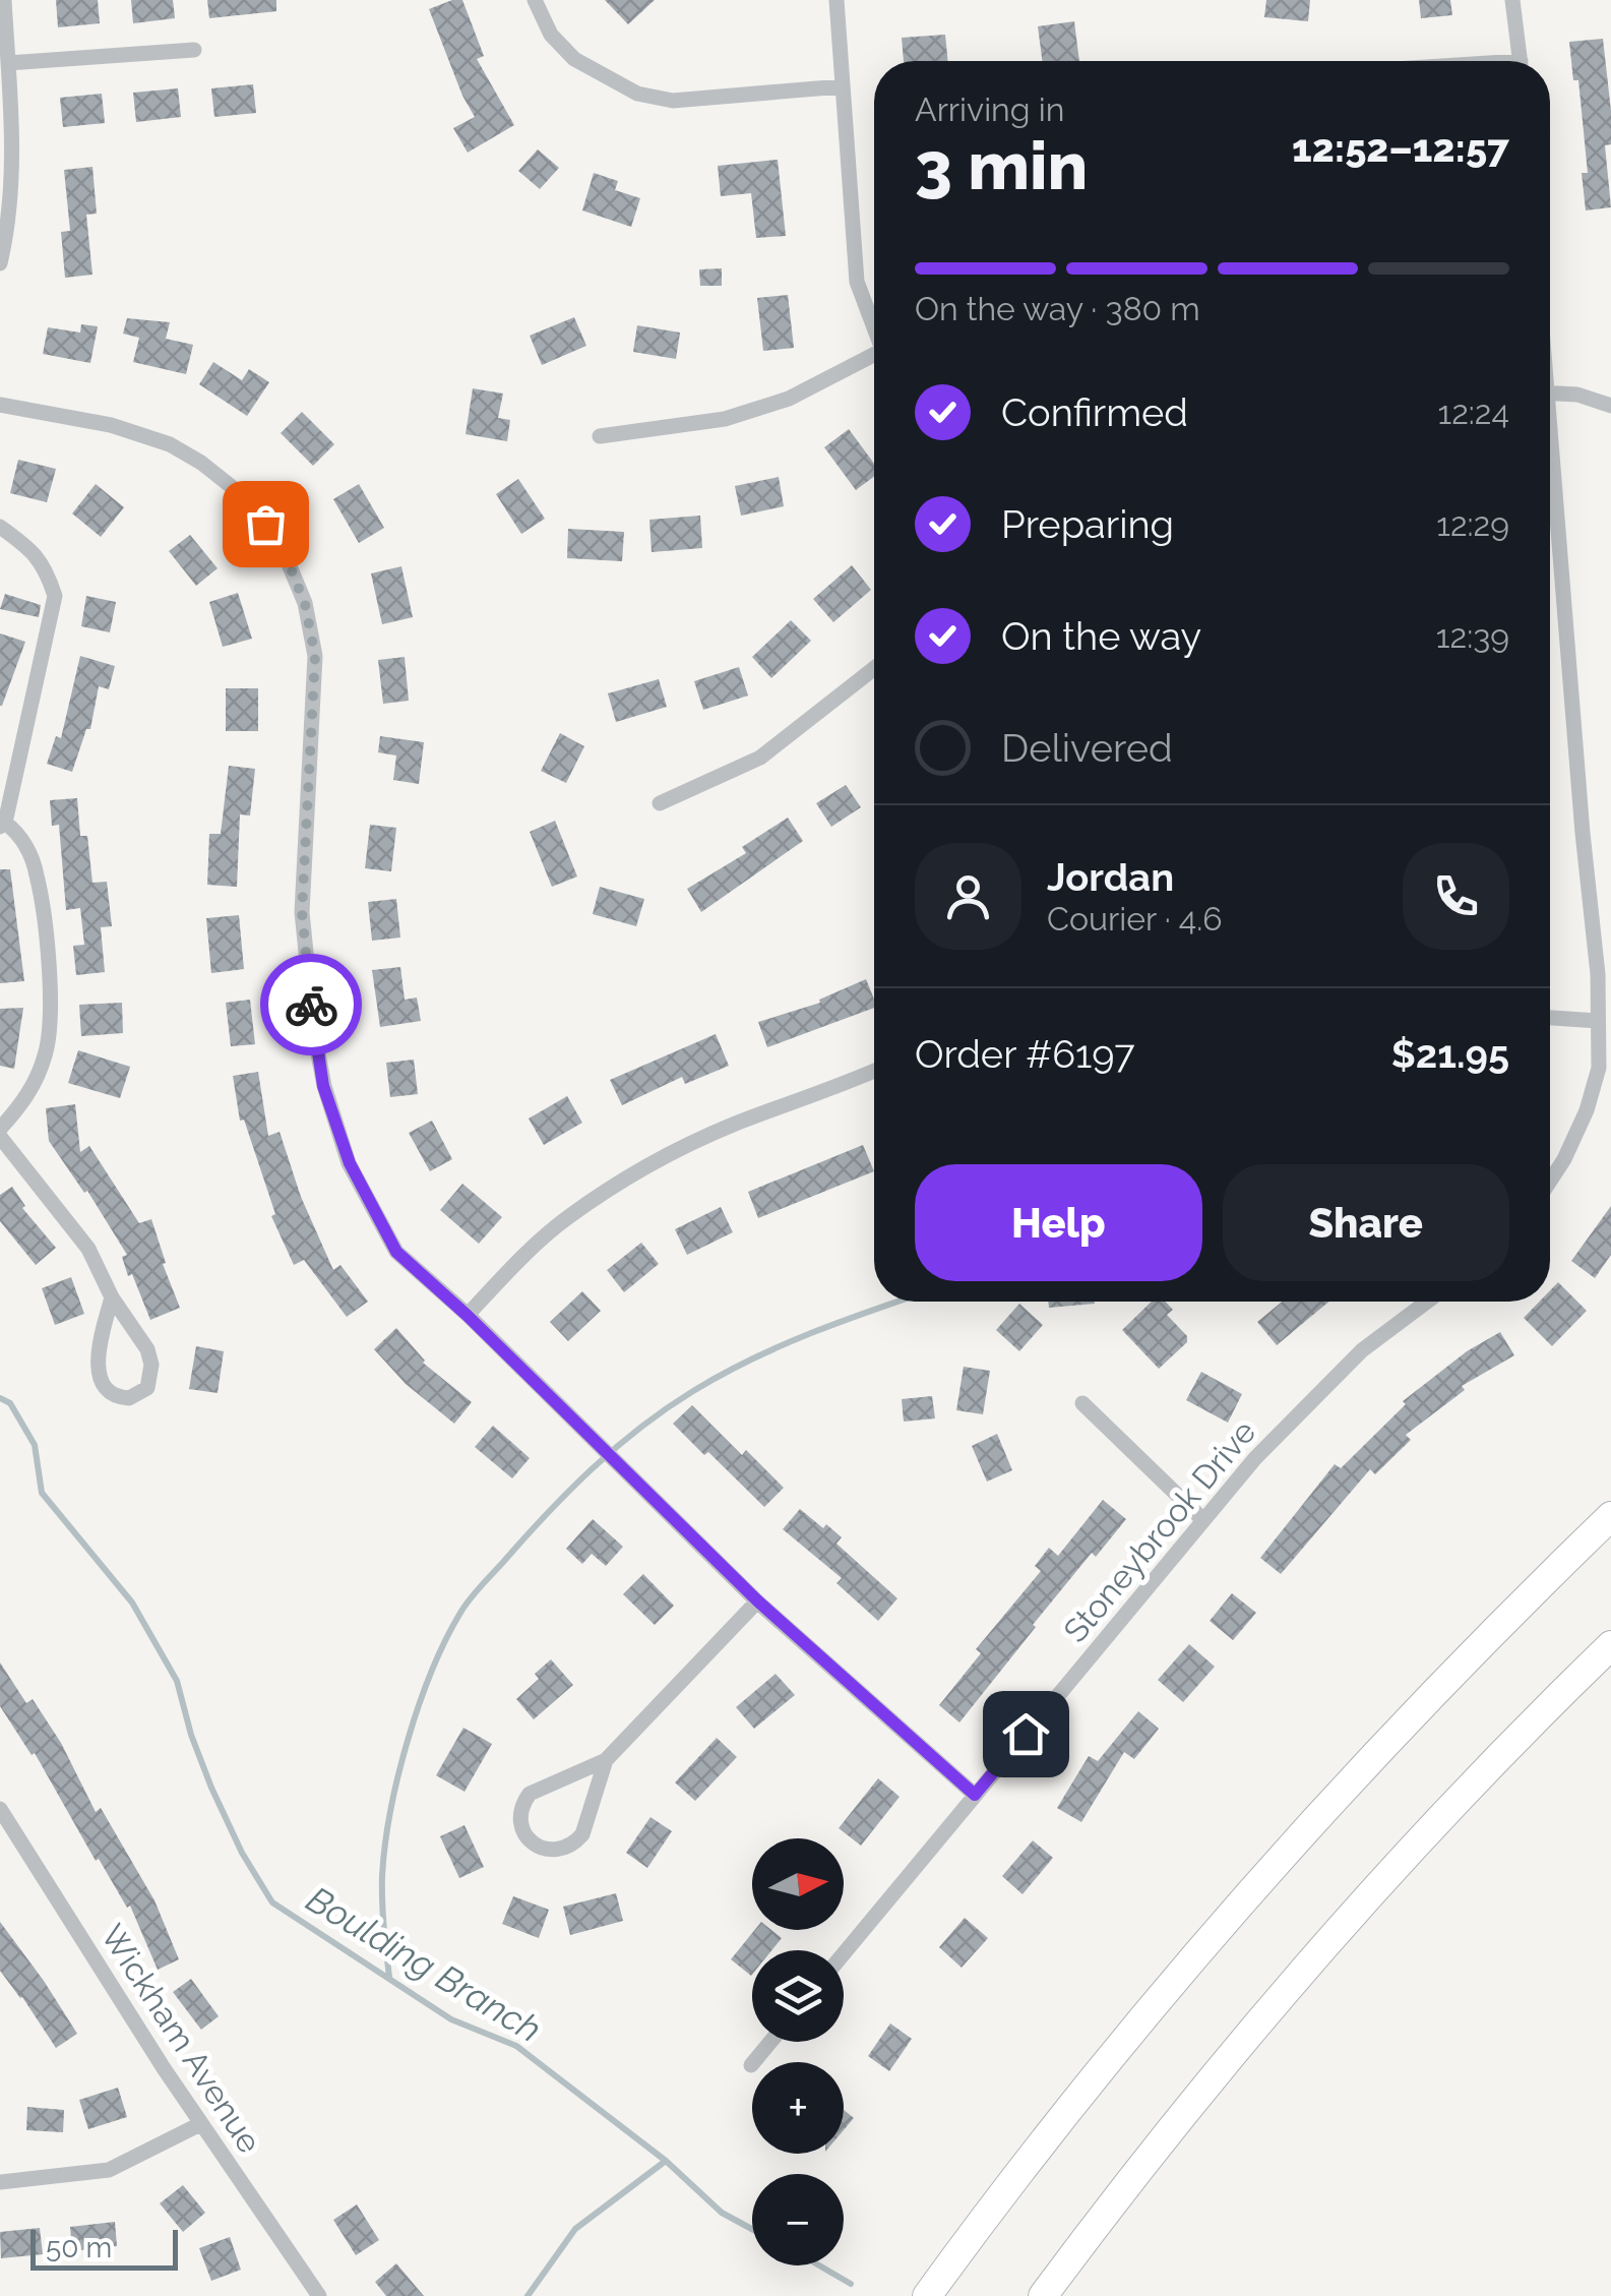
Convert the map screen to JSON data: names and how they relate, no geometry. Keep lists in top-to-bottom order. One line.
{"streets":{"street":["Stoneybrook Drive","Wickham Avenue"]},"water":["Boulding Branch"],"scale_bar":"50 m","north":"right","page":{"heading":["3 min","Arriving in","12:52–12:57"],"panel":["Jordan","Courier · 4.6","Order #6197","$21.95"],"bar":"On the way · 380 m","list":[["Confirmed","12:24"],["Preparing","12:29"],["On the way","12:39"],"Delivered"],"buttons":["Help","Share"],"map_buttons":["+","−"],"scale":"50 m"}}
